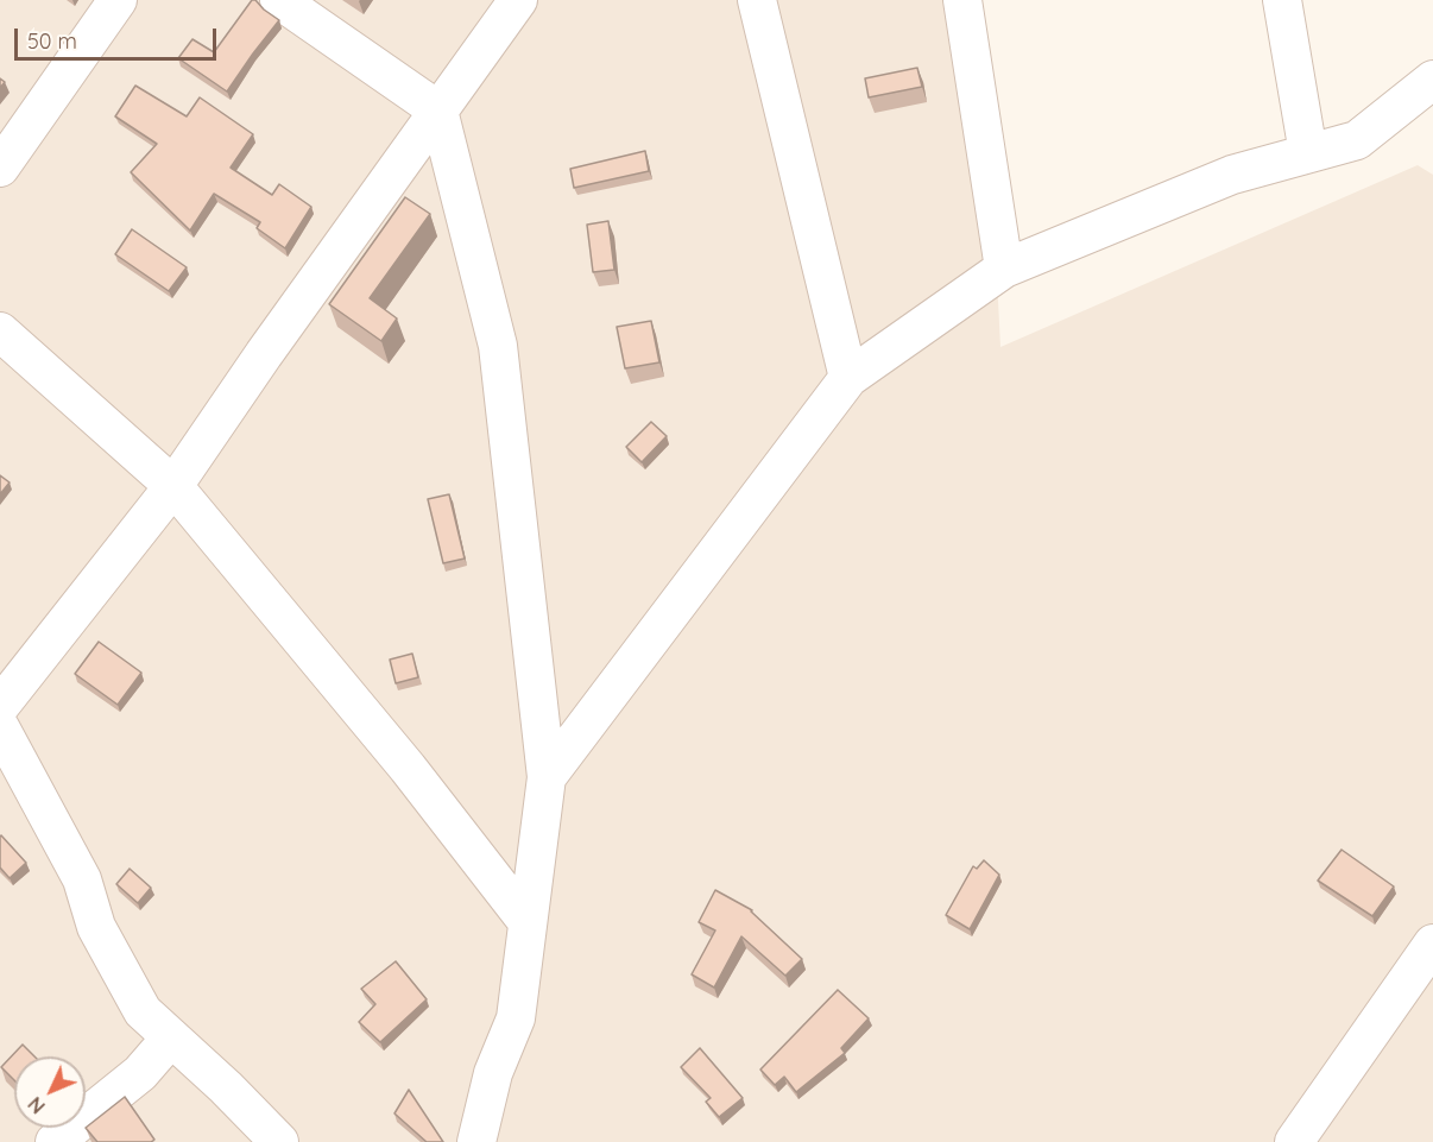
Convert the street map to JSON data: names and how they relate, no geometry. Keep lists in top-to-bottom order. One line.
{"scale_bar":"50 m","north":"bottom left"}
